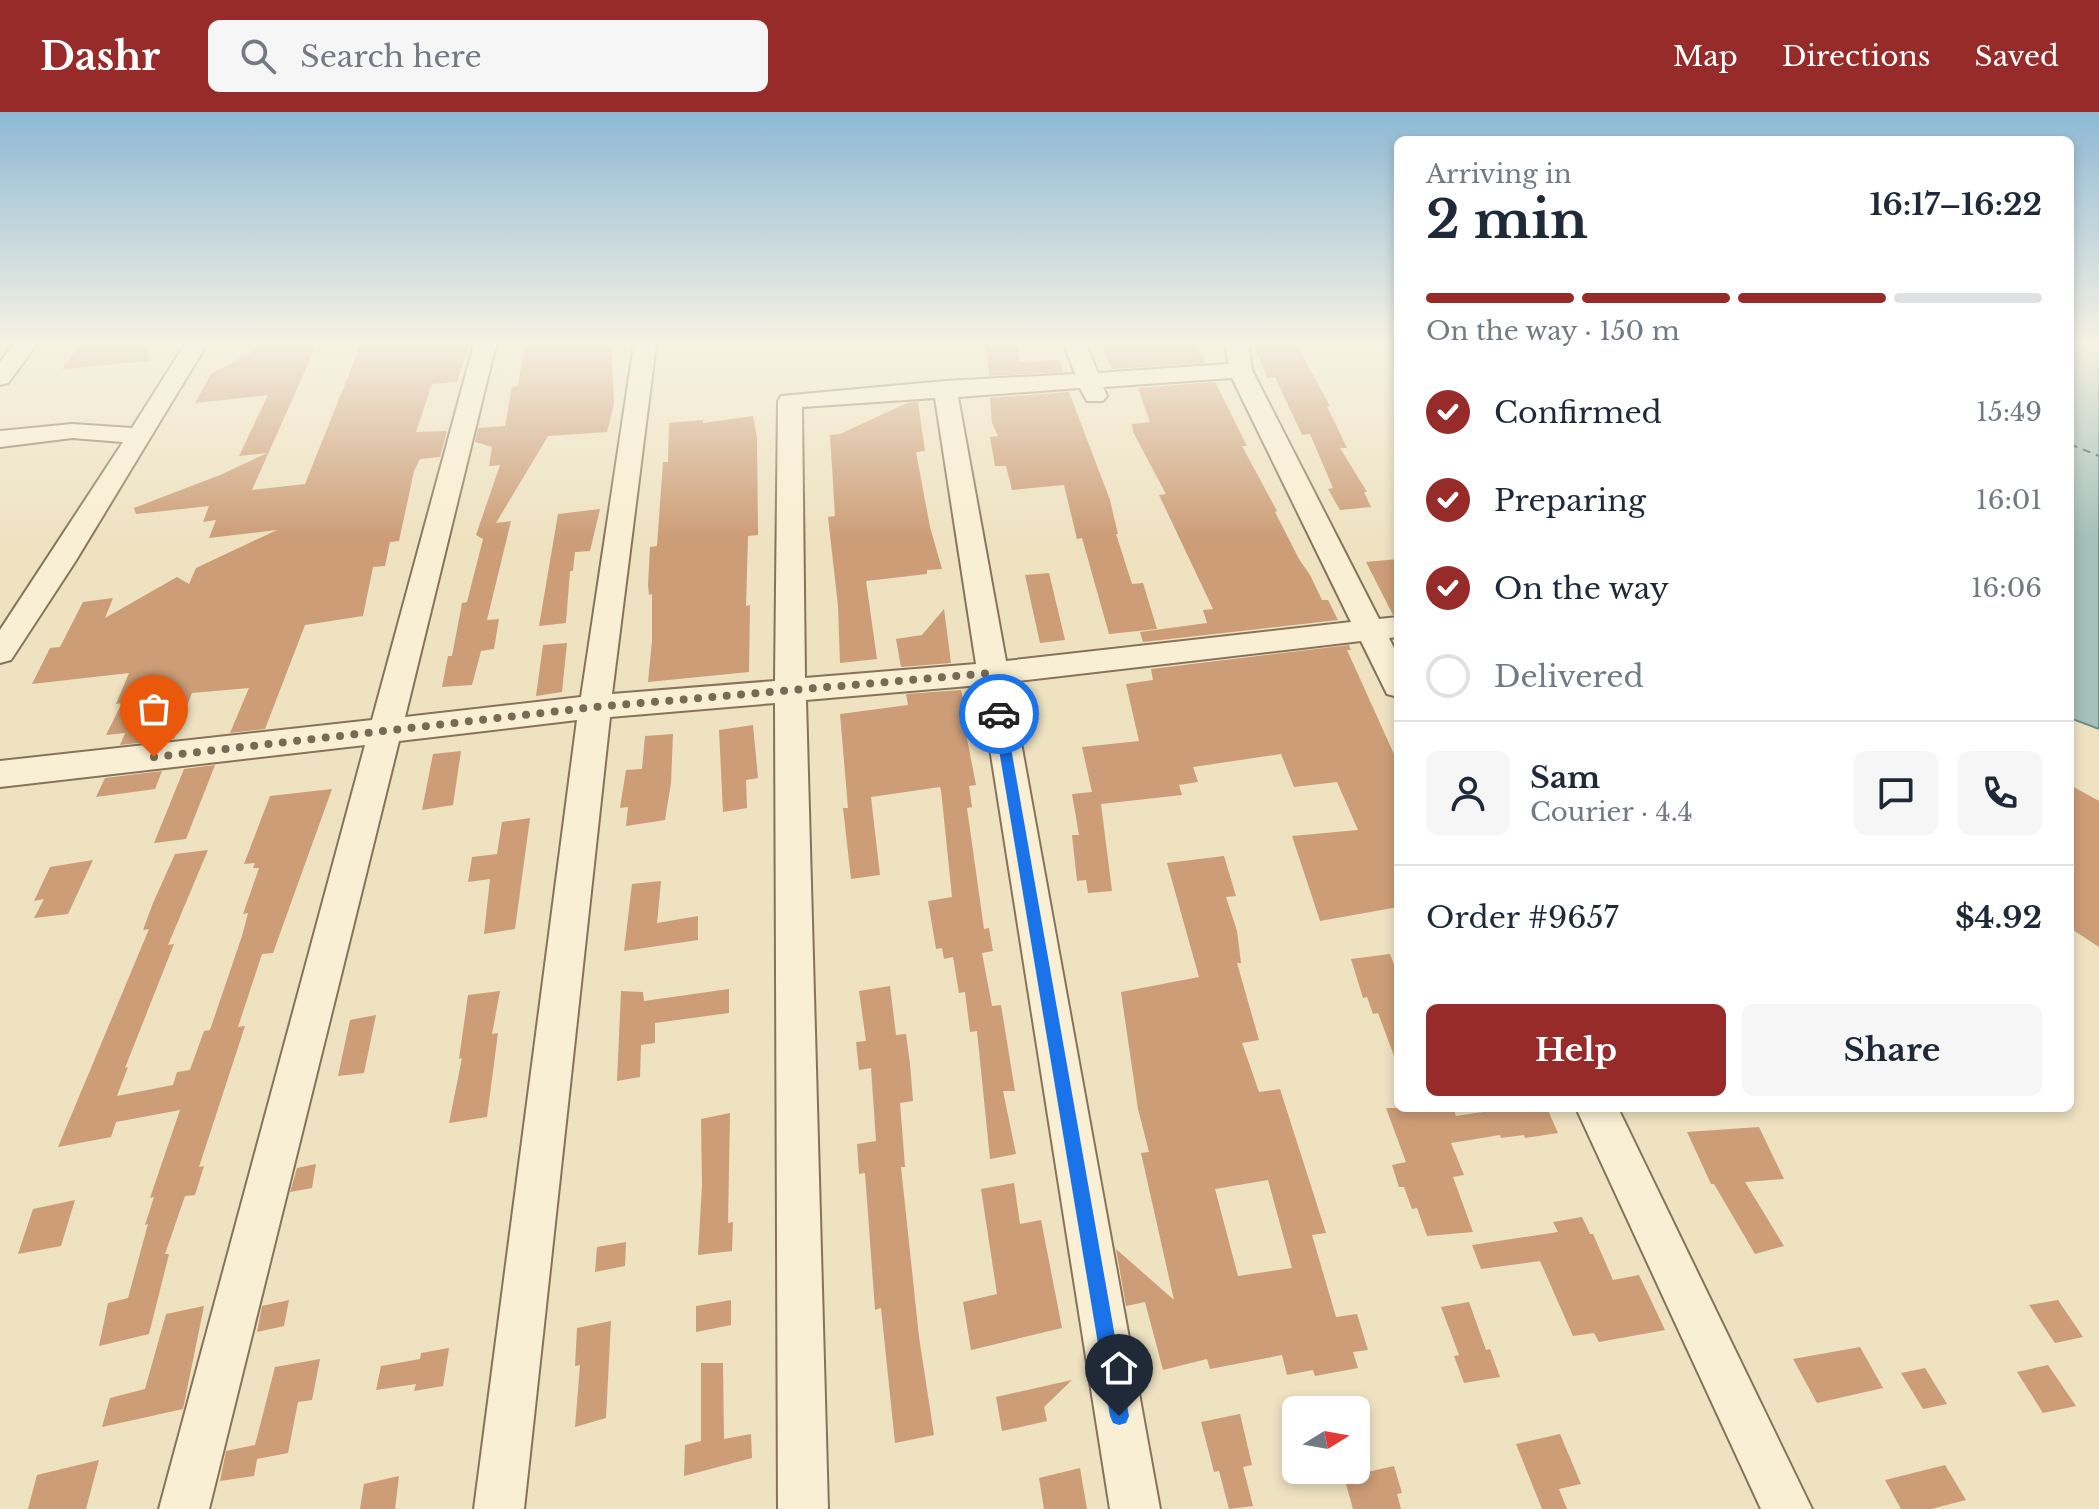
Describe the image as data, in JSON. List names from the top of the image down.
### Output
{
  "north": "right",
  "page": {
    "header": "Dashr",
    "search": "Search here",
    "nav": ["Map", "Directions", "Saved"],
    "heading": ["2 min", "Arriving in", "16:17–16:22"],
    "panel": [
      "Sam",
      "Courier · 4.4",
      "Order #9657",
      "$4.92"
    ],
    "bar": "On the way · 150 m",
    "list": [
      ["Confirmed", "15:49"],
      ["Preparing", "16:01"],
      ["On the way", "16:06"],
      "Delivered"
    ],
    "buttons": ["Help", "Share"]
  }
}
